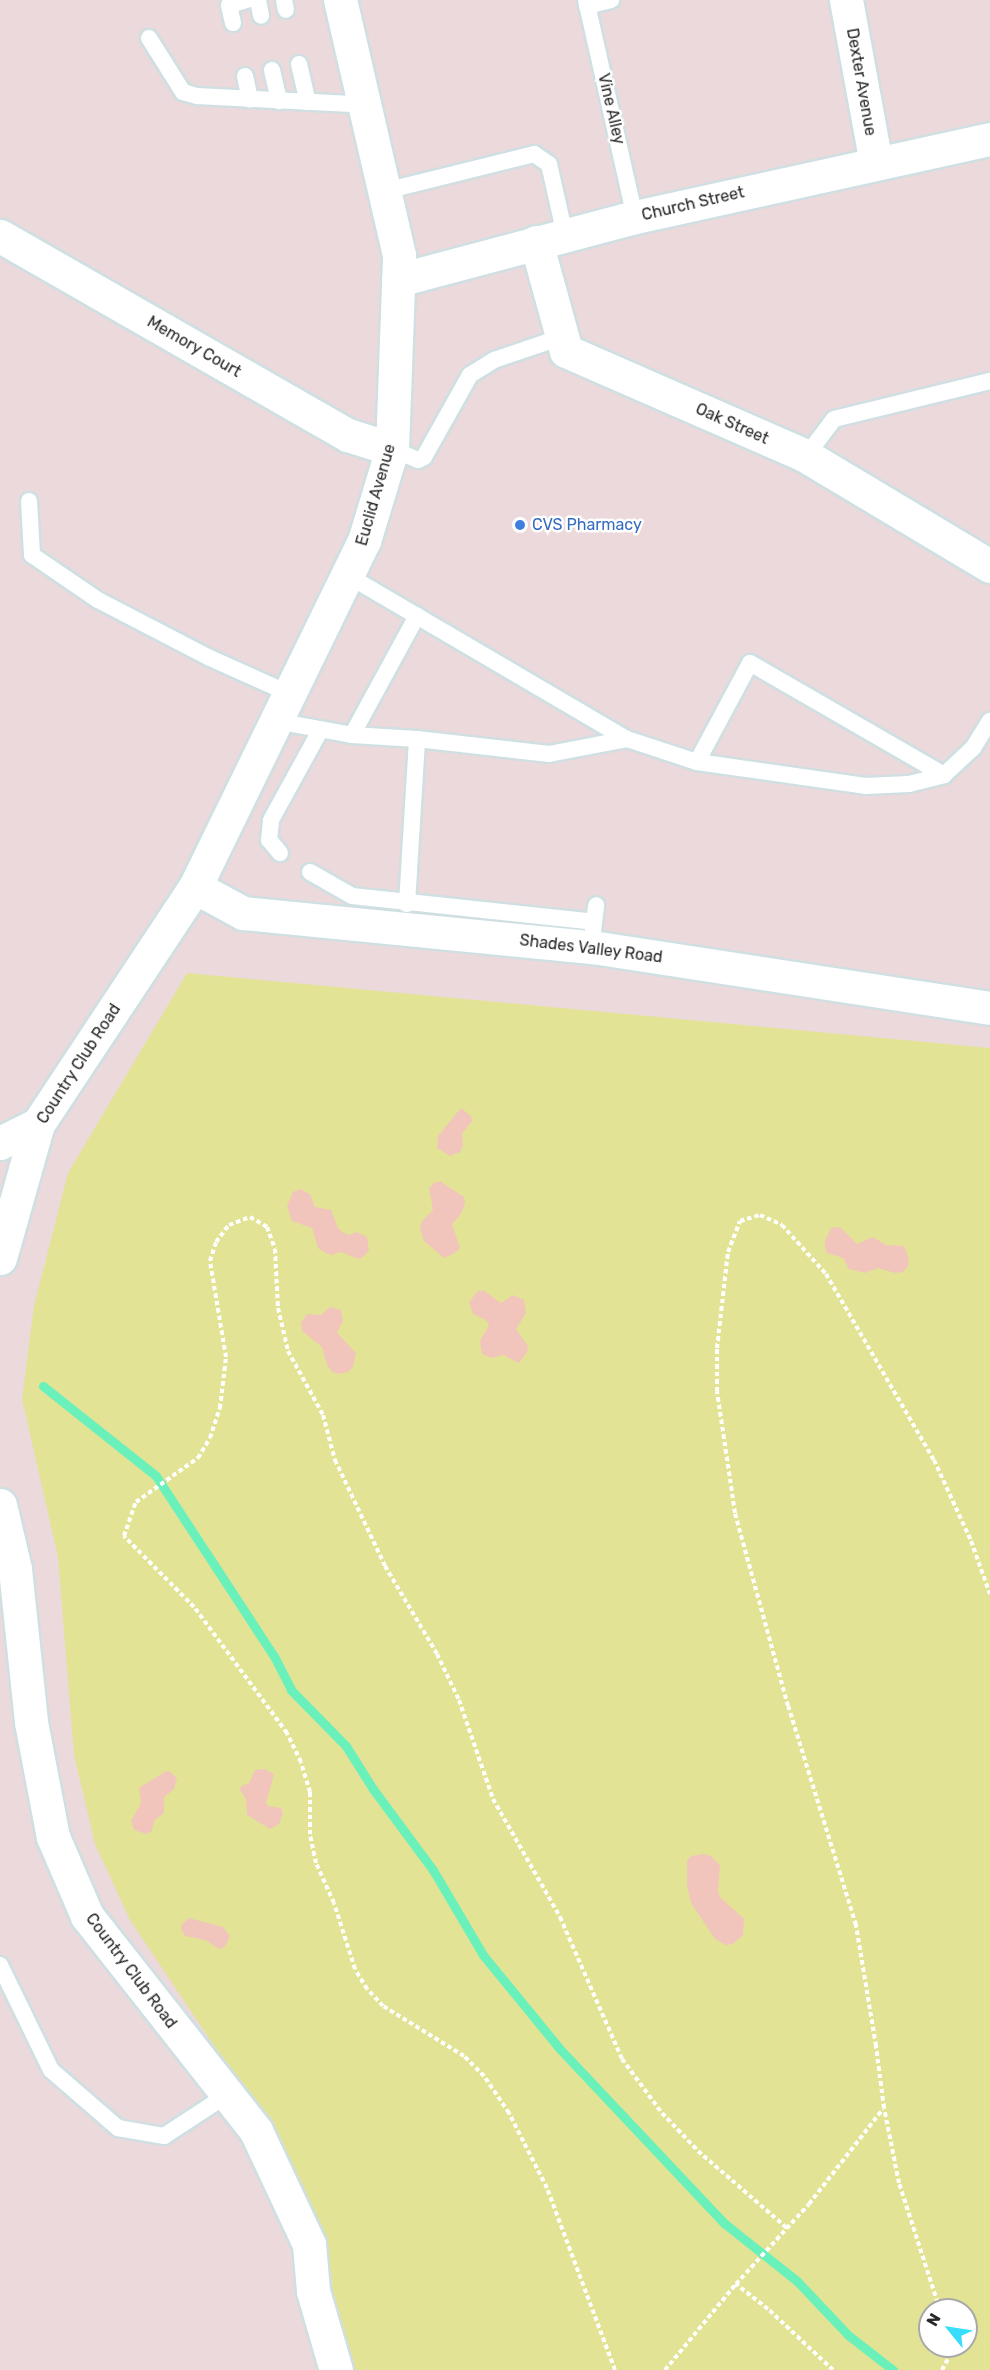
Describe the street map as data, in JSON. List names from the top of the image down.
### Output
{
  "streets": {
    "street": [
      "Dexter Avenue",
      "Church Street",
      "Memory Court",
      "Oak Street",
      "Euclid Avenue",
      "Shades Valley Road",
      "Country Club Road"
    ],
    "lane": ["Vine Alley"]
  },
  "crossings": [
    ["Dexter Avenue", "Church Street"],
    ["Vine Alley", "Church Street"],
    ["Church Street", "Oak Street"],
    ["Church Street", "Euclid Avenue"],
    ["Memory Court", "Euclid Avenue"],
    ["Euclid Avenue", "Shades Valley Road"],
    ["Euclid Avenue", "Country Club Road"],
    ["Shades Valley Road", "Country Club Road"]
  ],
  "places": ["CVS Pharmacy"],
  "north": "top left"
}
